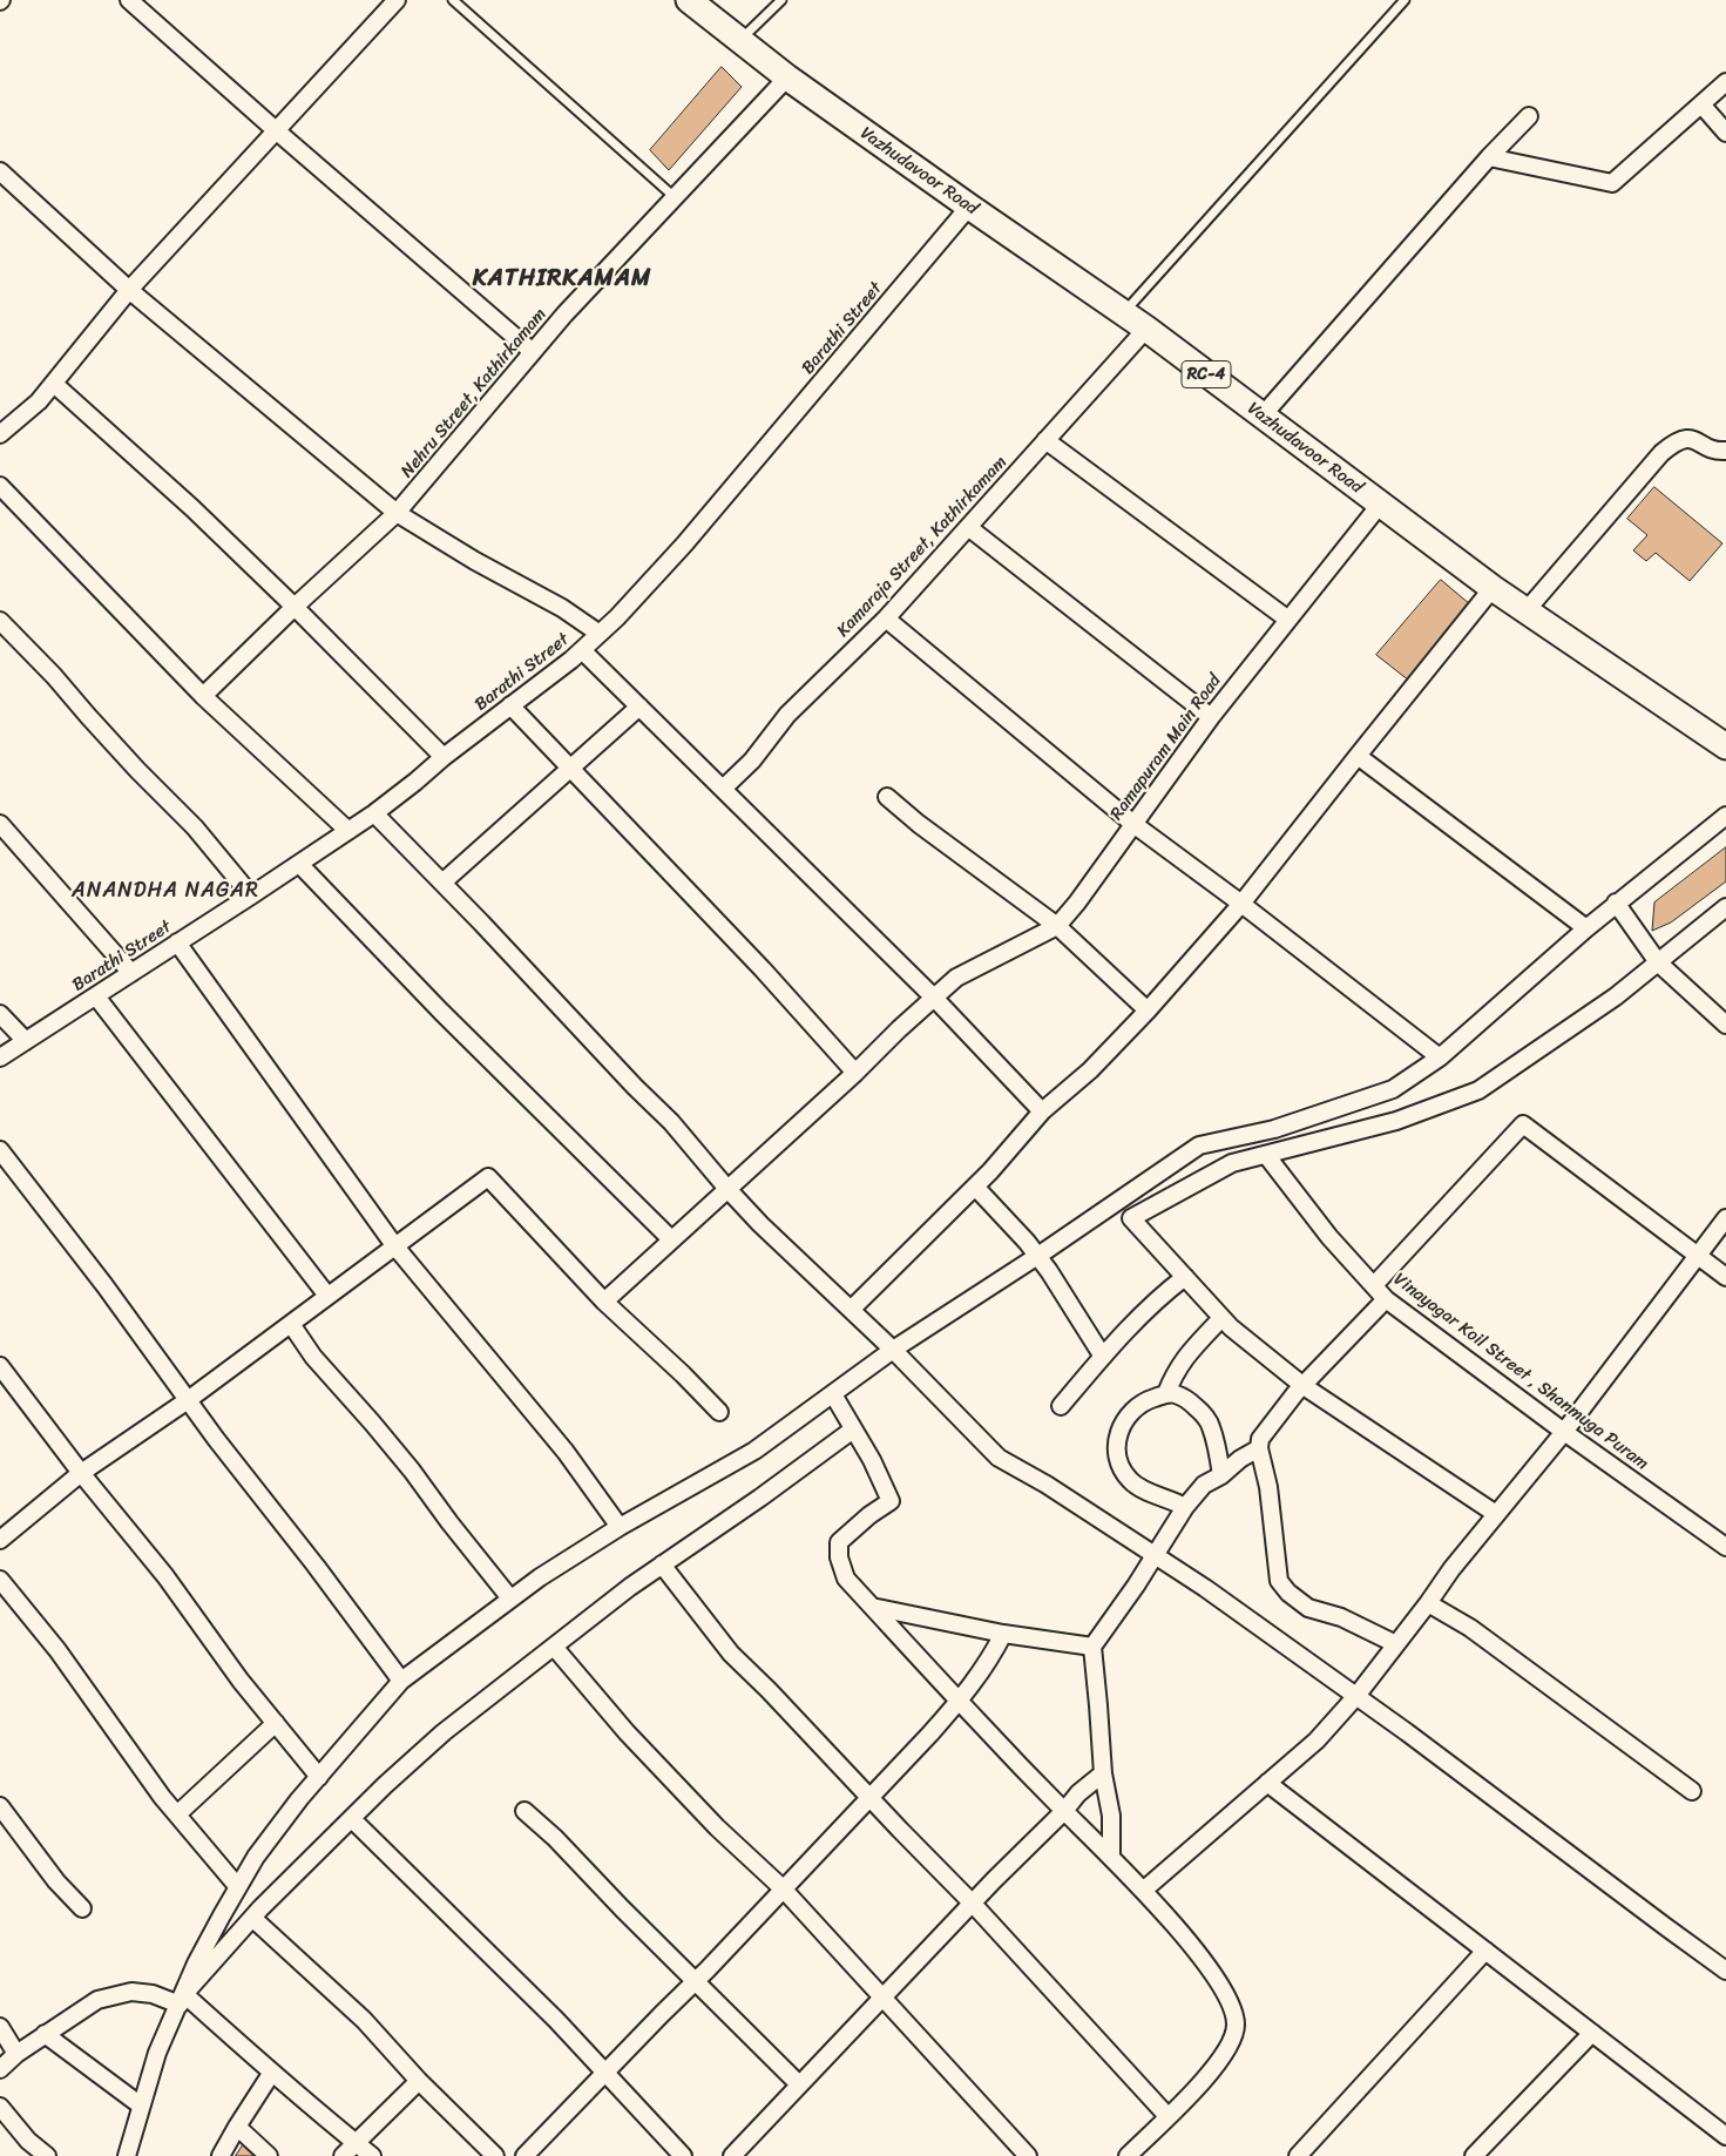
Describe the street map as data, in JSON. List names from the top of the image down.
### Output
{
  "streets": {
    "main road": ["Vazhudavoor Road", "RC-4"],
    "street": [
      "Barathi Street",
      "Nehru Street, Kathirkamam",
      "Kamaraja Street, Kathirkamam",
      "Ramapuram Main Road",
      "Vinayagar Koil Street , Shanmuga Puram"
    ]
  },
  "crossings": [
    ["Vazhudavoor Road", "Barathi Street"],
    ["Vazhudavoor Road", "Nehru Street, Kathirkamam"],
    ["Vazhudavoor Road", "Kamaraja Street, Kathirkamam"],
    ["Vazhudavoor Road", "Ramapuram Main Road"]
  ],
  "districts": ["KATHIRKAMAM", "ANANDHA NAGAR"]
}
